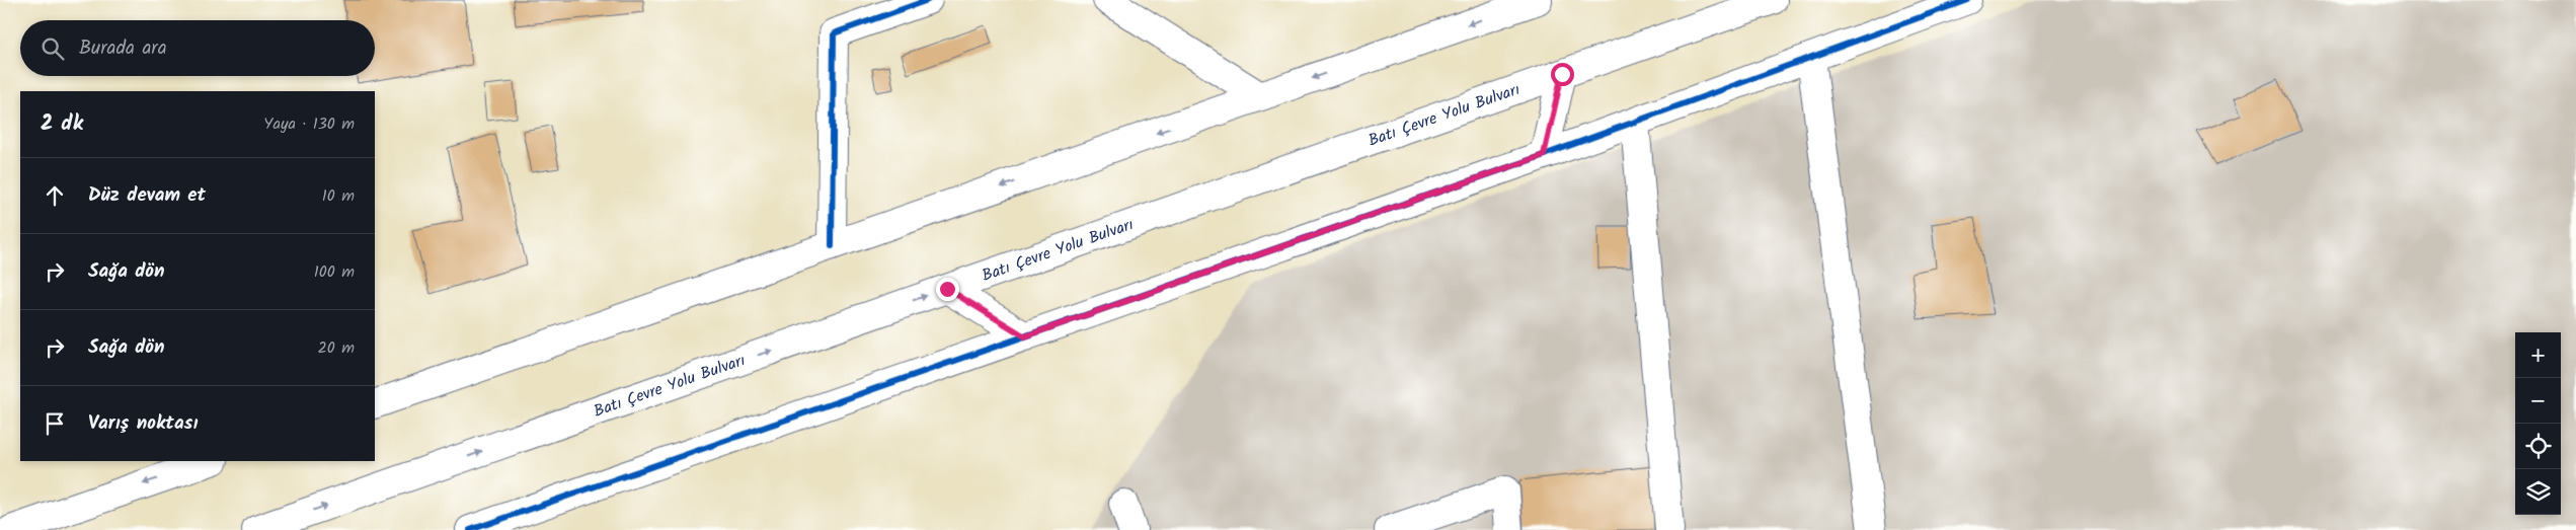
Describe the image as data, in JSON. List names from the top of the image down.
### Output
{
  "streets": {
    "main road": ["Batı Çevre Yolu Bulvarı"]
  },
  "page": {
    "search": "Burada ara",
    "heading": ["2 dk", "Yaya · 130 m"],
    "list": [
      ["Düz devam et", "10 m"],
      ["Sağa dön", "100 m"],
      ["Sağa dön", "20 m"],
      "Varış noktası"
    ],
    "map_buttons": ["+", "−"]
  }
}
